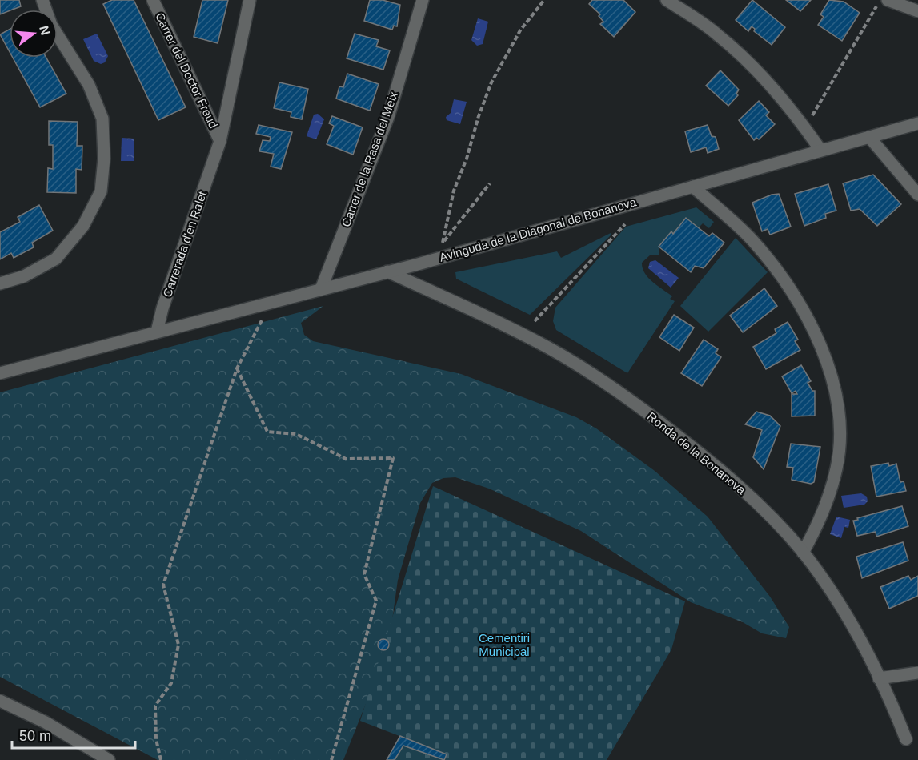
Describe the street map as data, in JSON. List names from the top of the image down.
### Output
{
  "streets": {
    "street": [
      "Carrer del Doctor Freud",
      "Carrer de la Rasa del Meix",
      "Avinguda de la Diagonal de Bonanova",
      "Carrerada d'en Ralet",
      "Ronda de la Bonanova"
    ]
  },
  "crossings": [
    ["Carrer del Doctor Freud", "Carrerada d'en Ralet"],
    ["Carrer de la Rasa del Meix", "Avinguda de la Diagonal de Bonanova"],
    ["Avinguda de la Diagonal de Bonanova", "Carrerada d'en Ralet"],
    ["Avinguda de la Diagonal de Bonanova", "Ronda de la Bonanova"]
  ],
  "parks": ["Cementiri Municipal"],
  "scale_bar": "50 m",
  "north": "right"
}
